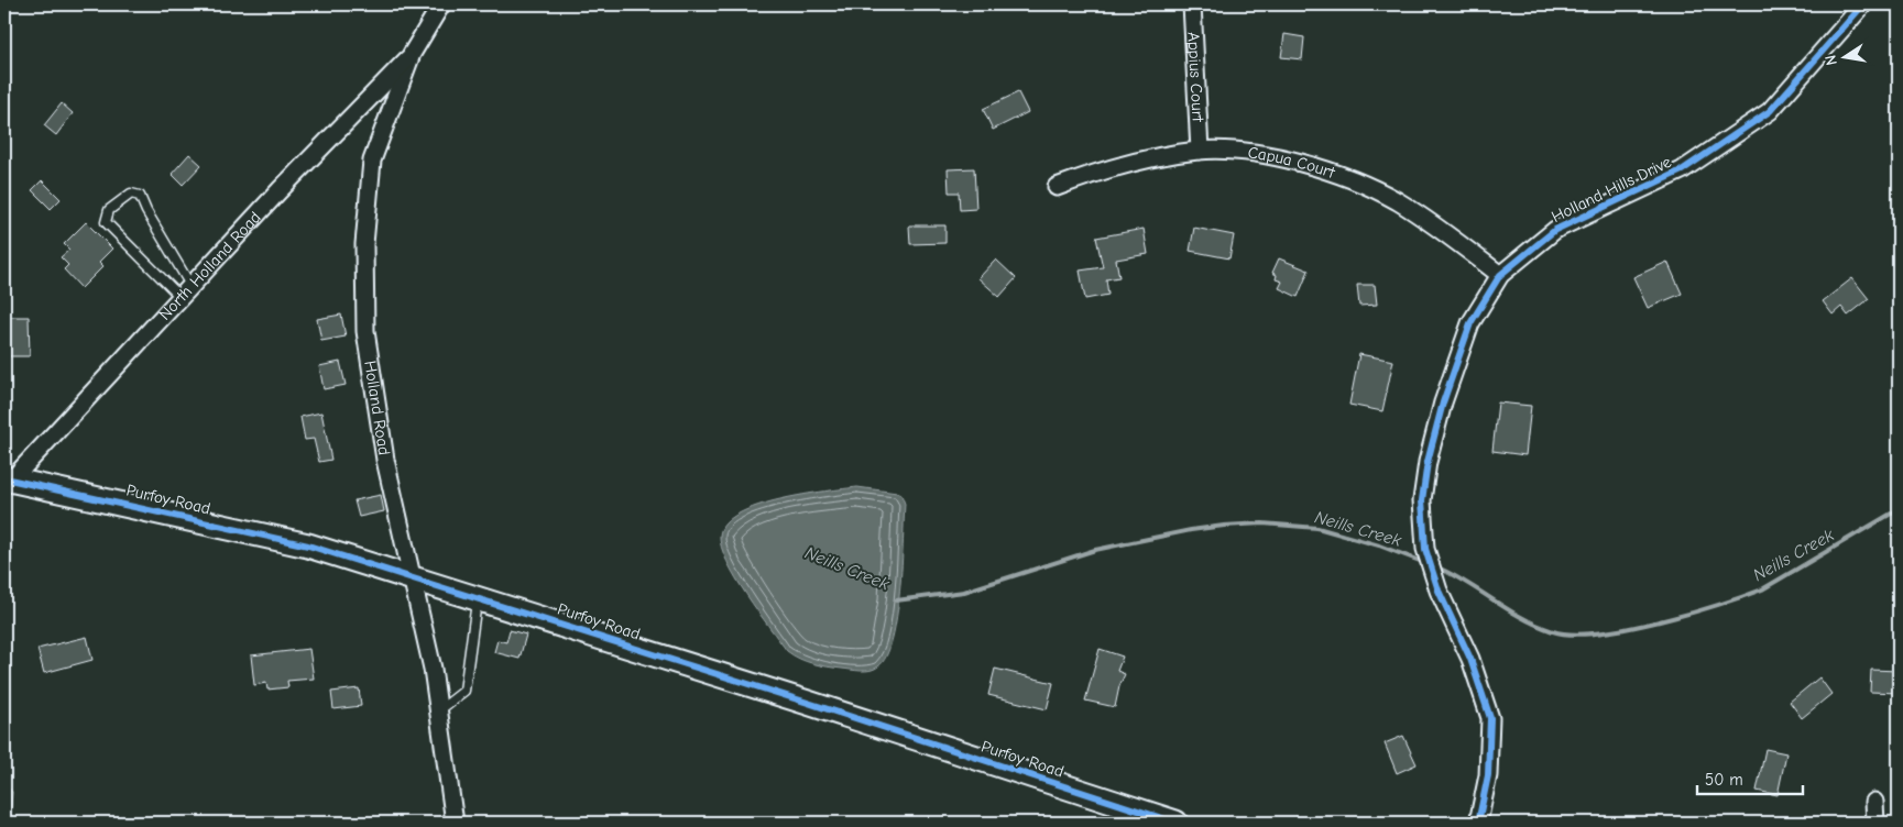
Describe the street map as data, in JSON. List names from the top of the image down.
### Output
{
  "streets": {
    "street": [
      "Appius Court",
      "Capua Court",
      "Holland Hills Drive",
      "North Holland Road",
      "Holland Road",
      "Purfoy Road"
    ]
  },
  "crossings": [
    ["Appius Court", "Capua Court"],
    ["Capua Court", "Holland Hills Drive"],
    ["North Holland Road", "Holland Road"],
    ["North Holland Road", "Purfoy Road"],
    ["Holland Road", "Purfoy Road"]
  ],
  "water": ["Neills Creek"],
  "scale_bar": "50 m",
  "north": "left"
}
